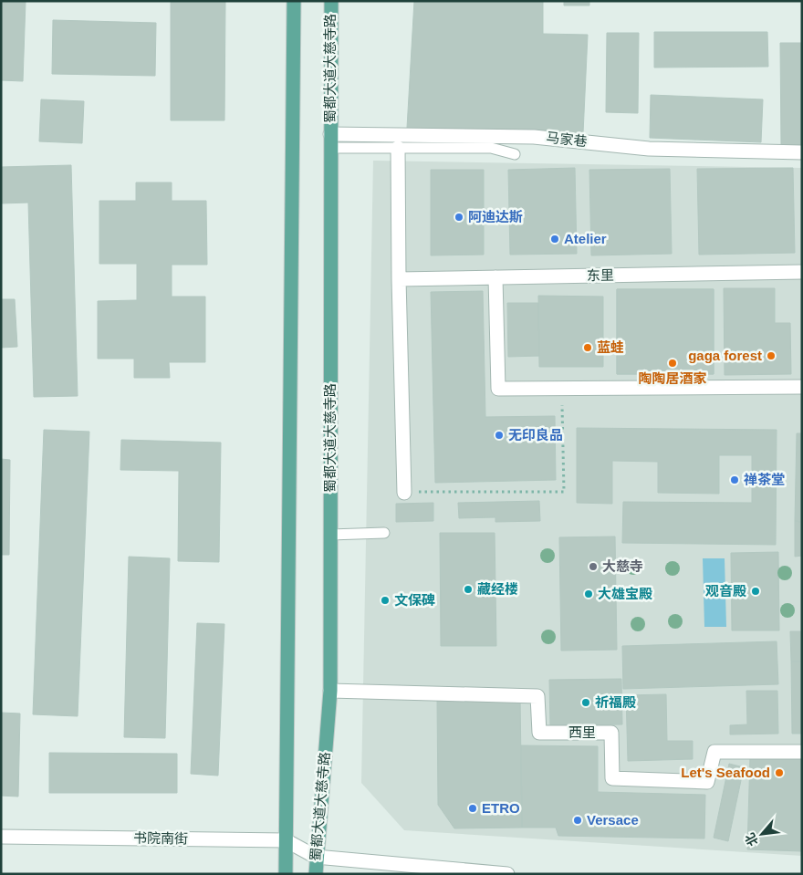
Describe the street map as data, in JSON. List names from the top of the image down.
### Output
{
  "streets": {
    "main road": ["蜀都大道大慈寺路"],
    "street": [
      "马家巷",
      "东里",
      "西里",
      "书院南街"
    ]
  },
  "crossings": [
    ["蜀都大道大慈寺路", "马家巷"],
    ["蜀都大道大慈寺路", "西里"],
    ["蜀都大道大慈寺路", "书院南街"]
  ],
  "places": [
    "阿迪达斯",
    "Atelier",
    "蓝蛙",
    "gaga forest",
    "陶陶居酒家",
    "无印良品",
    "禅茶堂",
    "大慈寺",
    "藏经楼",
    "观音殿",
    "大雄宝殿",
    "文保碑",
    "祈福殿",
    "Let's Seafood",
    "ETRO",
    "Versace"
  ],
  "north": "bottom left"
}
